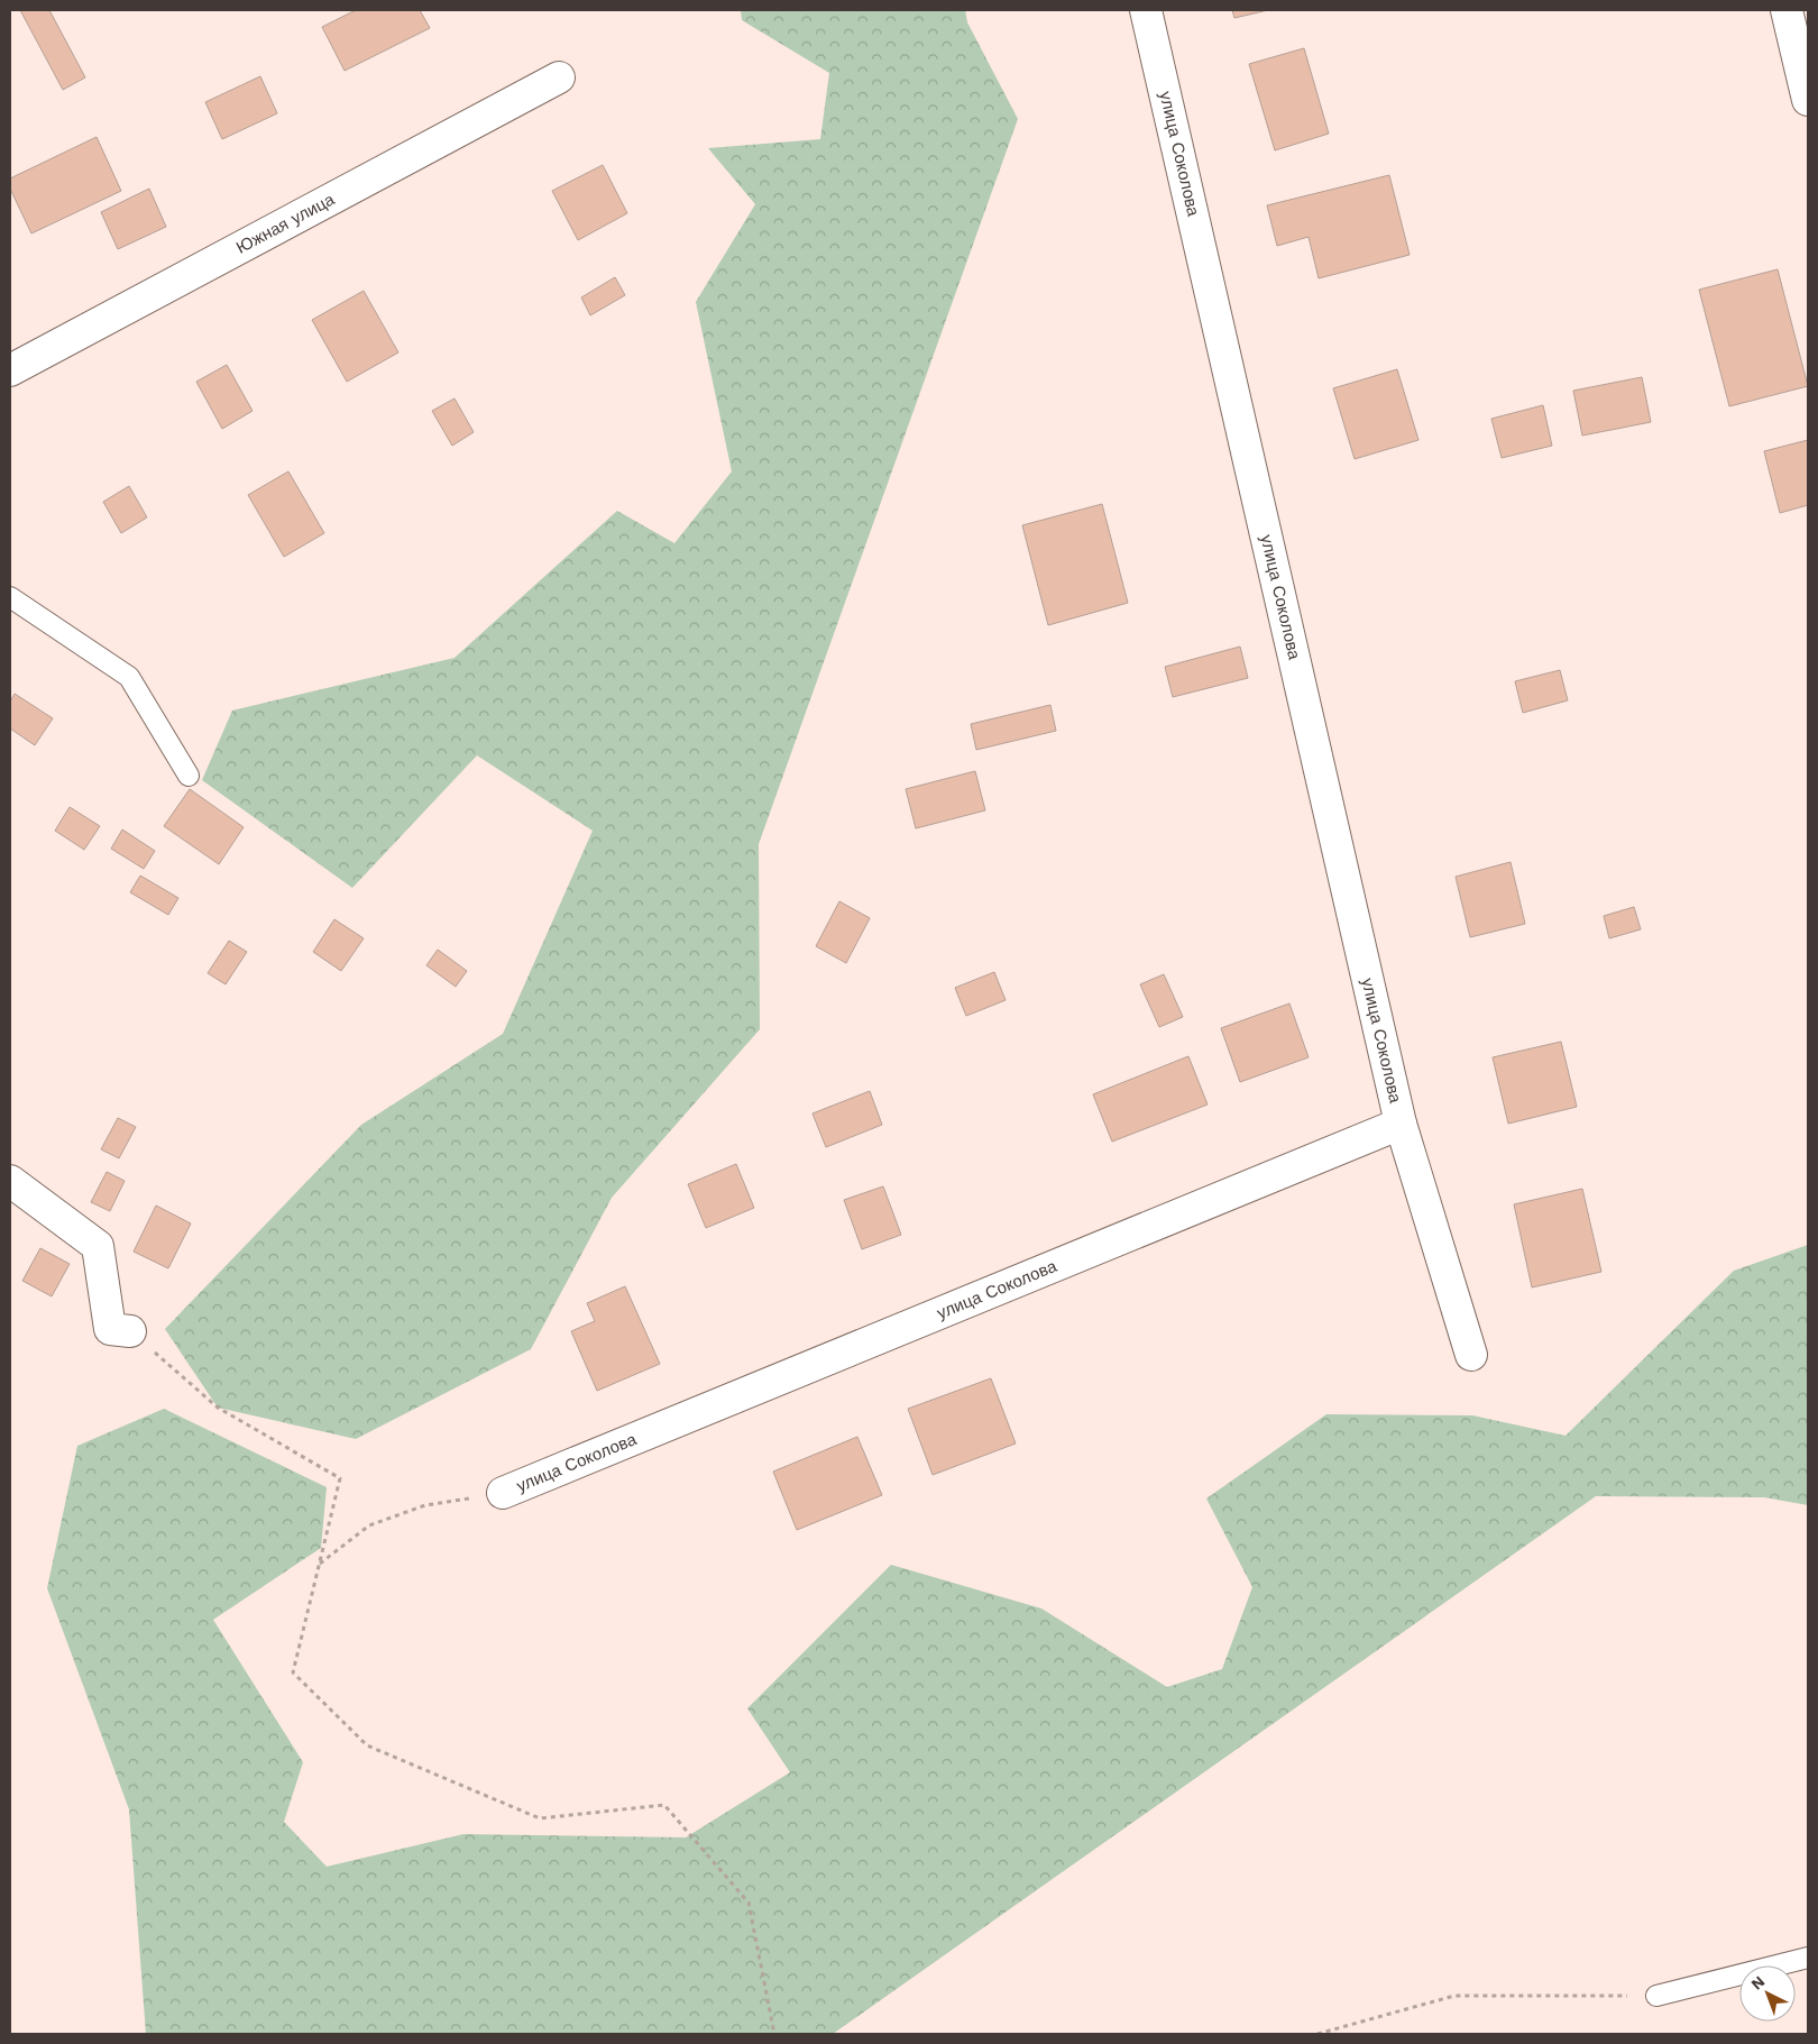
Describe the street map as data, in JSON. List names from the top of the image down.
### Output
{
  "streets": {
    "street": ["улица Соколова", "Южная улица"]
  },
  "north": "top left"
}
